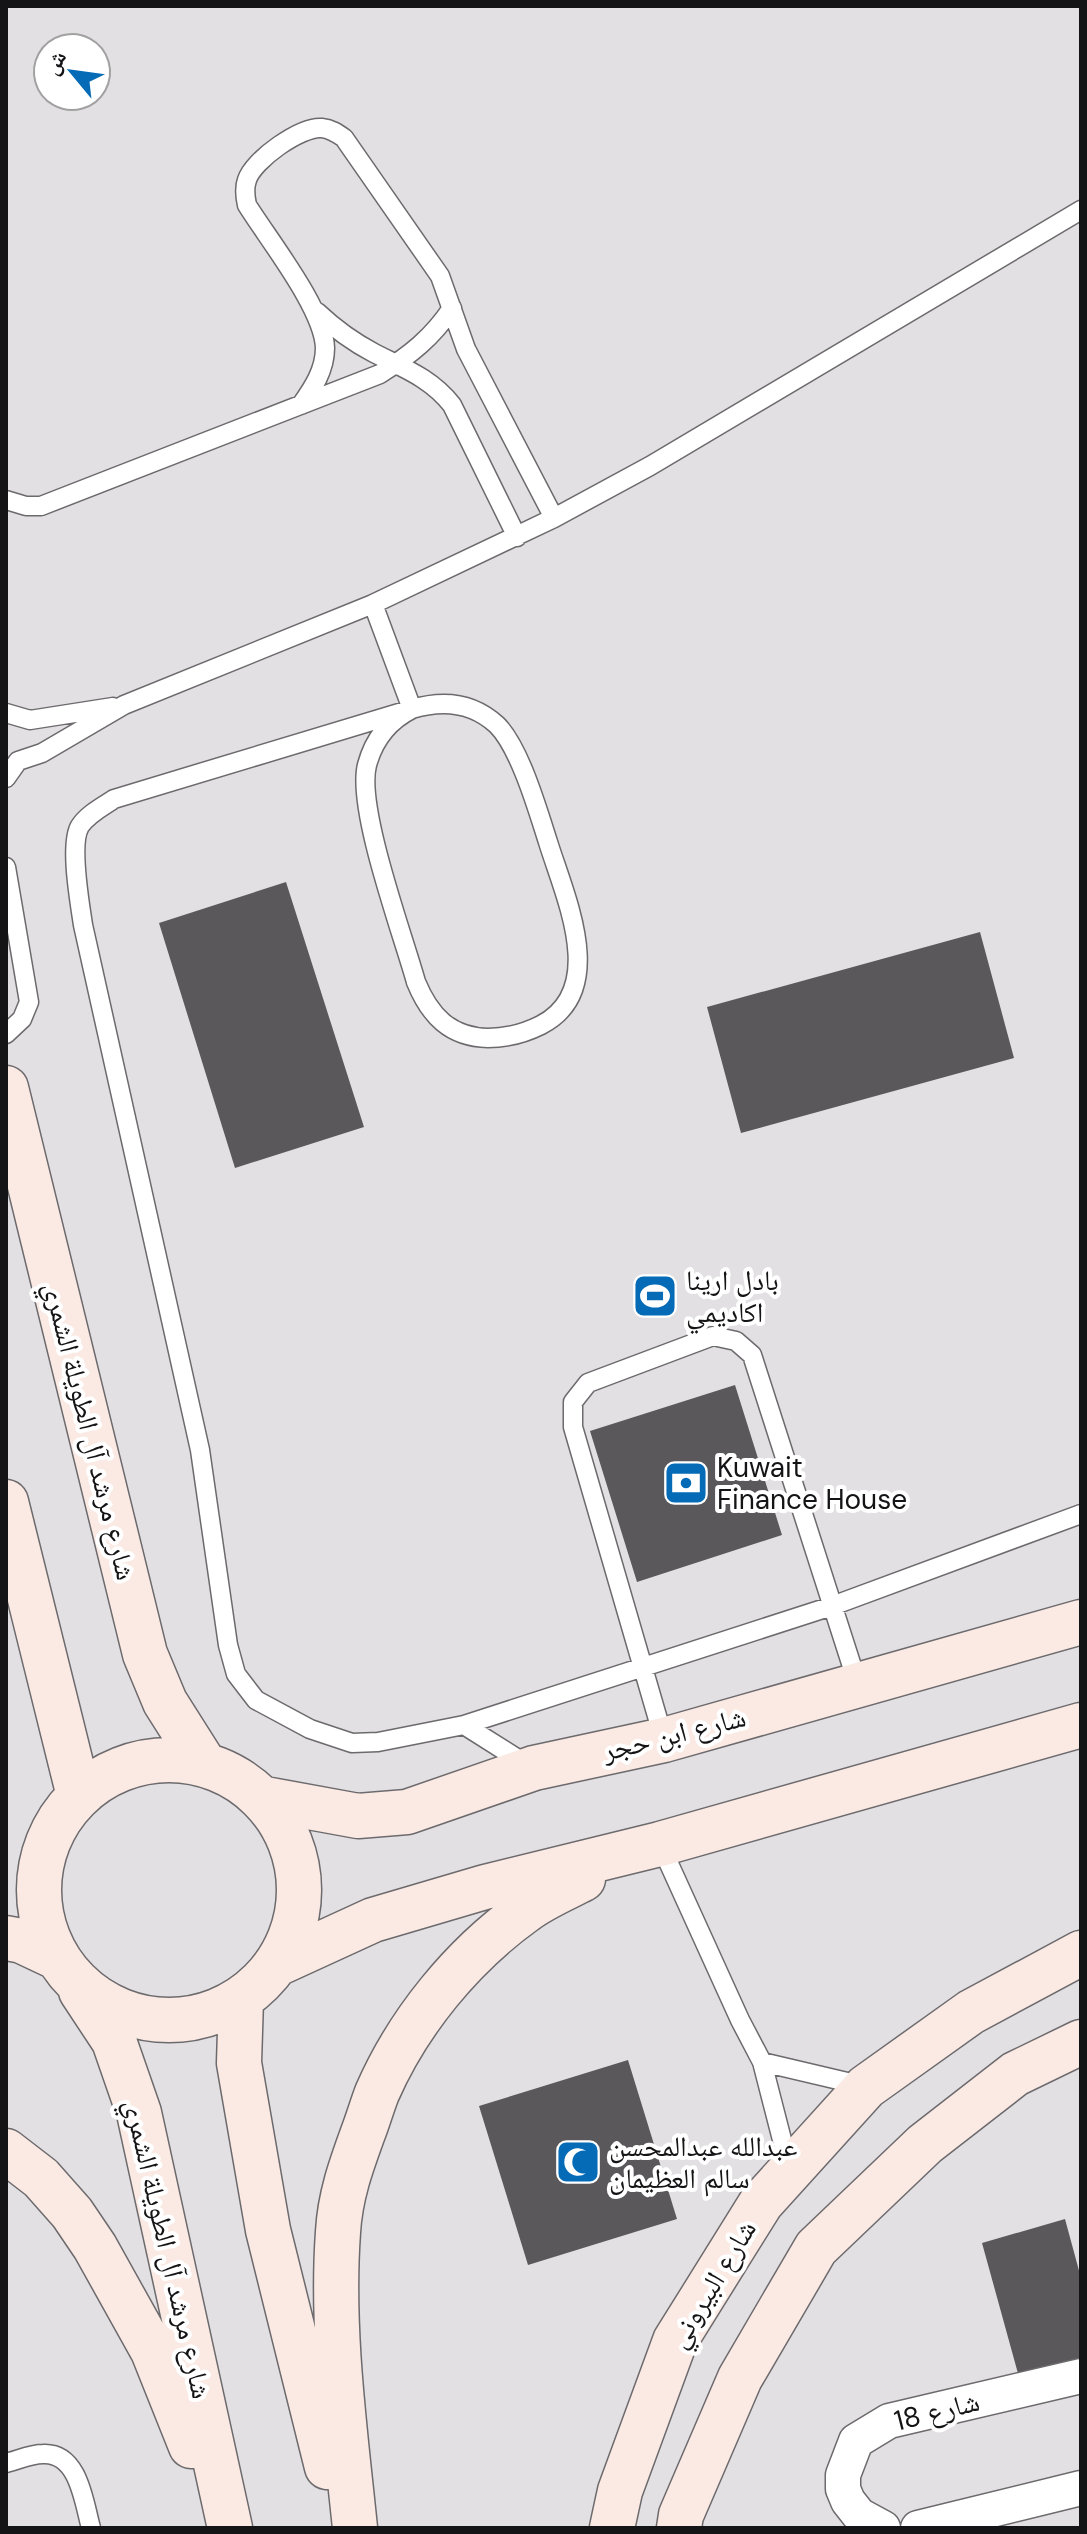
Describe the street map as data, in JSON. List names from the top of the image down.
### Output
{
  "streets": {
    "main road": ["شارع مرشد آل الطويلة الشمري", "شارع ابن حجر", "شارع البيروني"],
    "street": ["شارع 18"]
  },
  "crossings": [
    ["شارع مرشد آل الطويلة الشمري", "شارع ابن حجر"]
  ],
  "places": {
    "sports": ["بادل ارينا اكاديمي"],
    "bank": ["Kuwait Finance House"],
    "mosque": ["عبدالله عبدالمحسن سالم العظيمان"]
  },
  "north": "top left"
}
